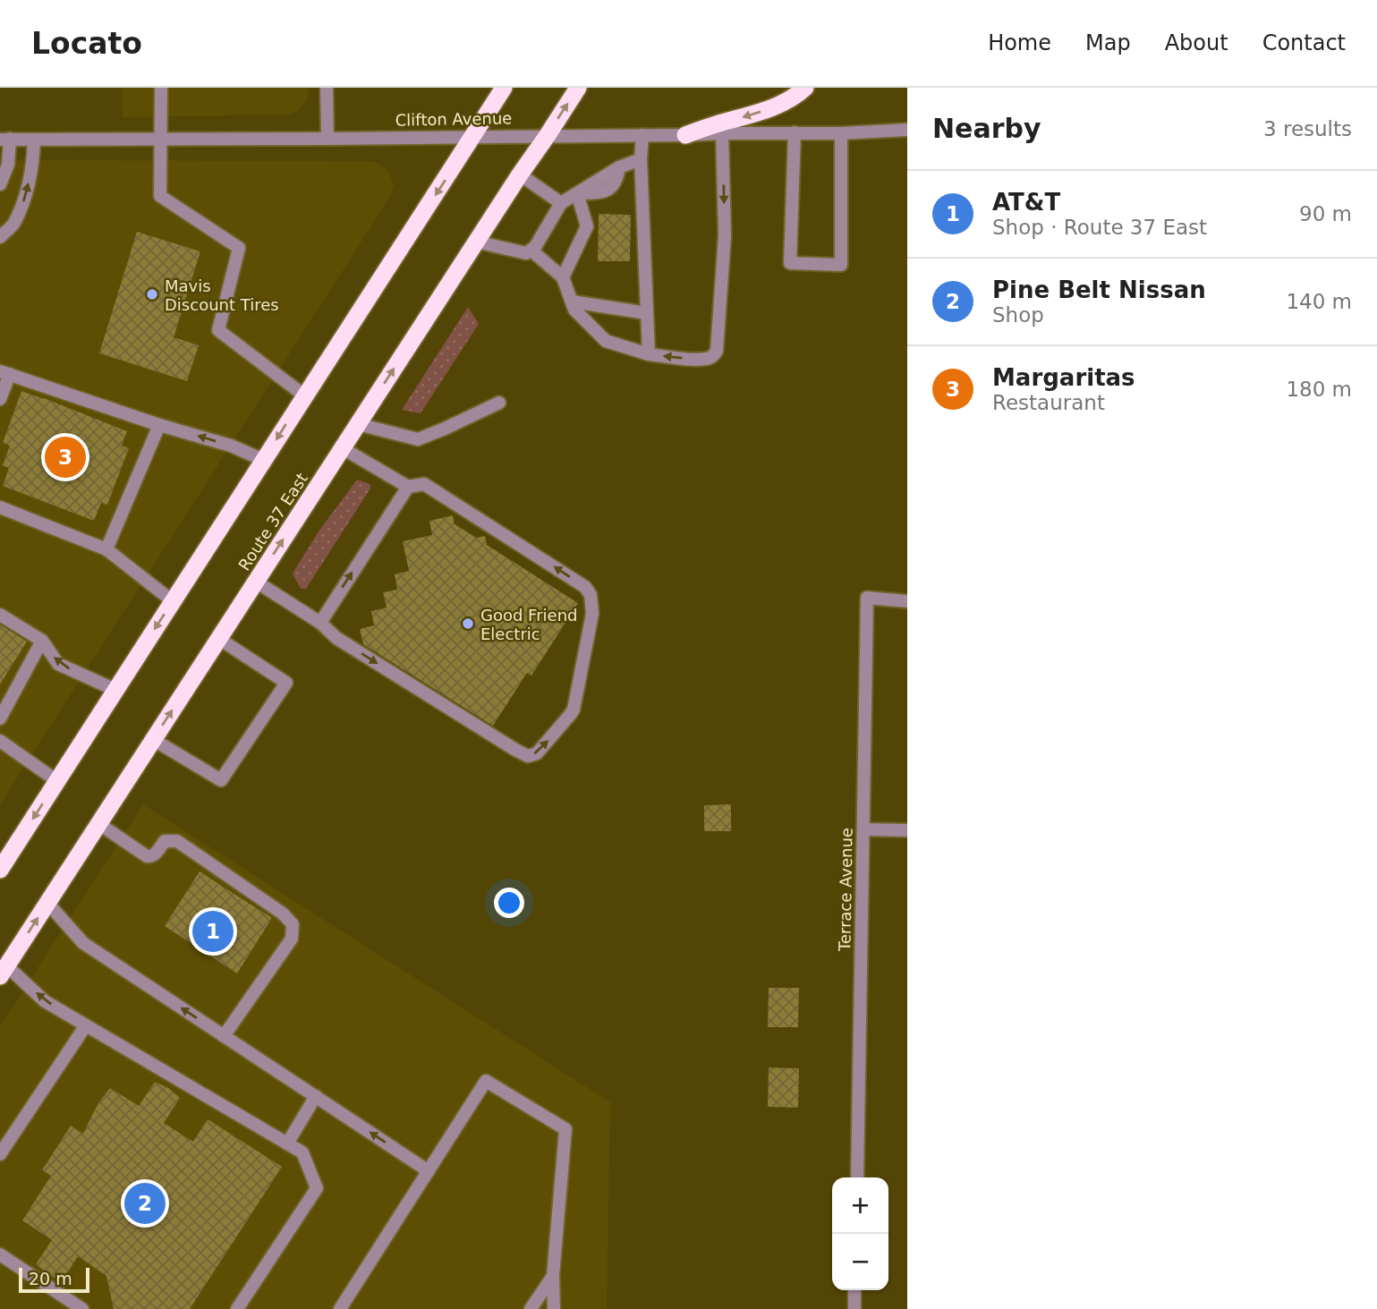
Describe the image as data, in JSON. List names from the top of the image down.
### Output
{
  "streets": {
    "highway": ["Route 37 East"],
    "street": ["Clifton Avenue", "Terrace Avenue"]
  },
  "crossings": [
    ["Clifton Avenue", "Route 37 East"]
  ],
  "places": ["Mavis Discount Tires", "Good Friend Electric"],
  "scale_bar": "20 m",
  "page": {
    "header": "Locato",
    "nav": [
      "Home",
      "Map",
      "About",
      "Contact"
    ],
    "heading": ["Nearby", "3 results"],
    "list": [
      {
        "mark": "1",
        "name": "AT&T",
        "note": "Shop · Route 37 East",
        "value": "90 m"
      },
      {
        "mark": "2",
        "name": "Pine Belt Nissan",
        "note": "Shop",
        "value": "140 m"
      },
      {
        "mark": "3",
        "name": "Margaritas",
        "note": "Restaurant",
        "value": "180 m"
      }
    ],
    "pins": ["3", "1", "2"],
    "map_buttons": ["+", "−"],
    "scale": "20 m"
  }
}
